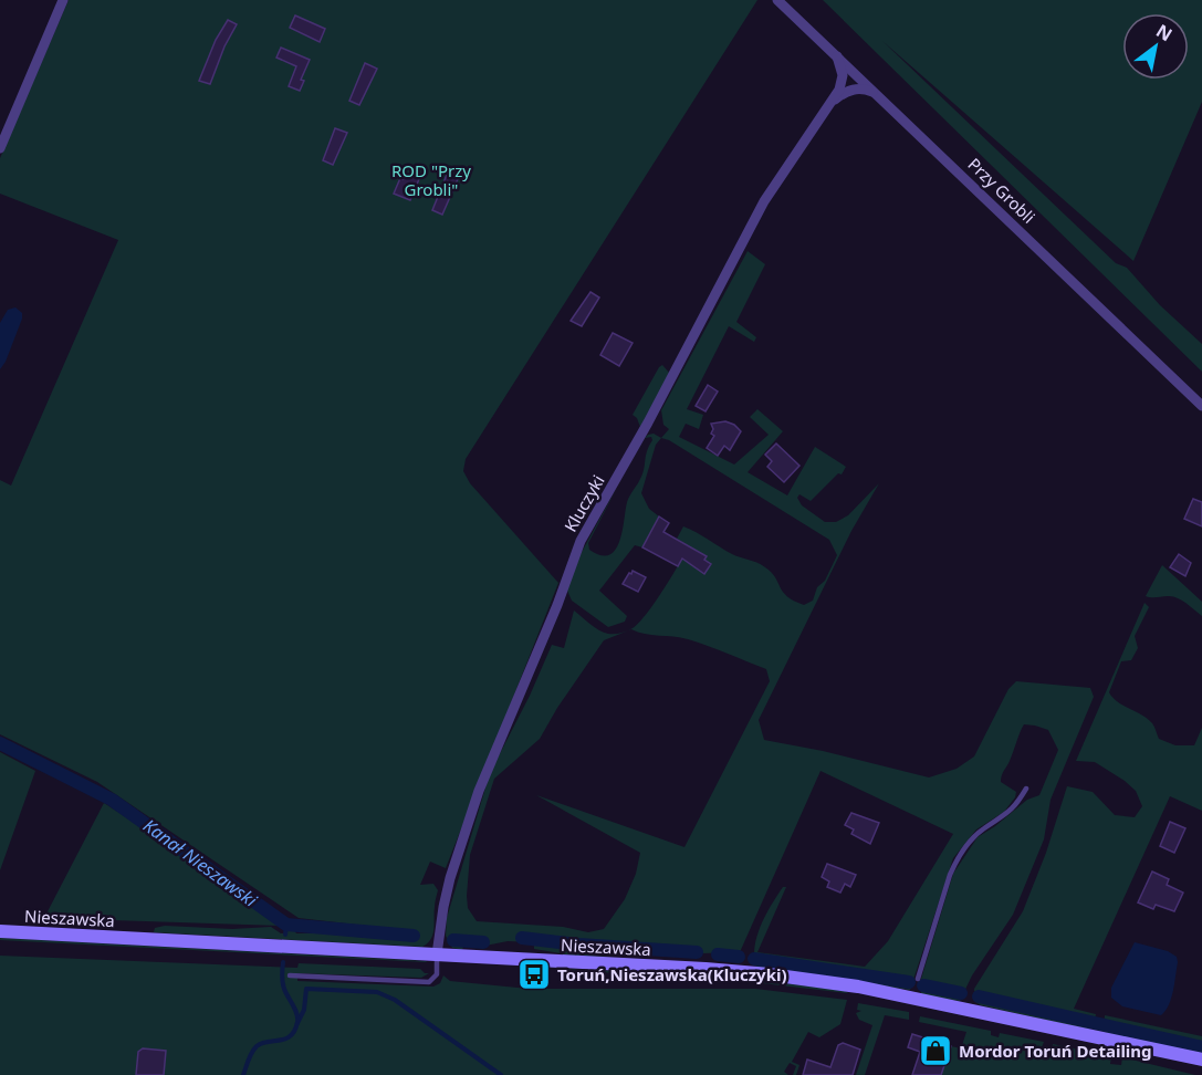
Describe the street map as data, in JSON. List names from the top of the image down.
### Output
{
  "streets": {
    "main road": ["Nieszawska"],
    "street": ["Przy Grobli", "Kluczyki"]
  },
  "crossings": [
    ["Przy Grobli", "Kluczyki"],
    ["Kluczyki", "Nieszawska"]
  ],
  "water": ["Kanał Nieszawski"],
  "parks": ["ROD \"Przy Grobli\""],
  "places": {
    "bus stop": ["Toruń,Nieszawska(Kluczyki)"],
    "shop": ["Mordor Toruń Detailing"]
  },
  "north": "top right"
}
